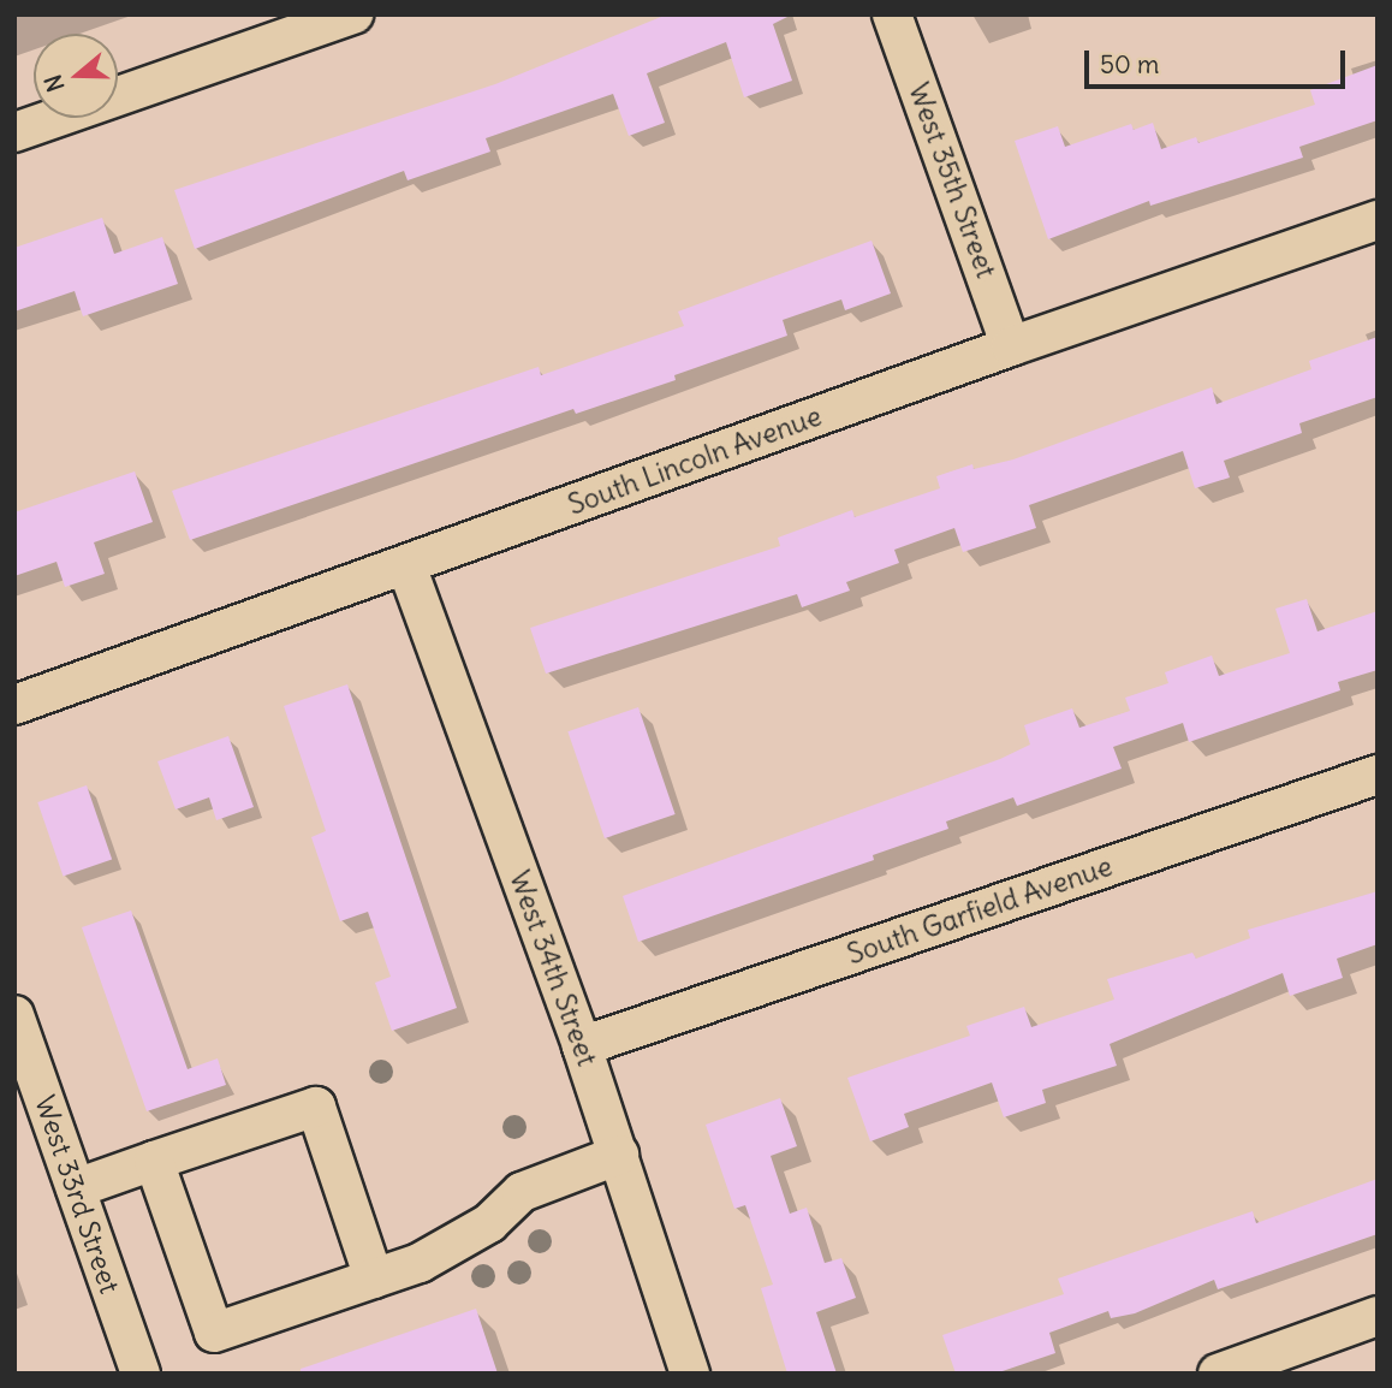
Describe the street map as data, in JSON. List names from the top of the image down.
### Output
{
  "streets": {
    "street": [
      "West 35th Street",
      "South Lincoln Avenue",
      "South Garfield Avenue",
      "West 34th Street",
      "West 33rd Street"
    ]
  },
  "crossings": [
    ["West 35th Street", "South Lincoln Avenue"],
    ["South Lincoln Avenue", "West 34th Street"],
    ["South Garfield Avenue", "West 34th Street"]
  ],
  "scale_bar": "50 m",
  "north": "left"
}
